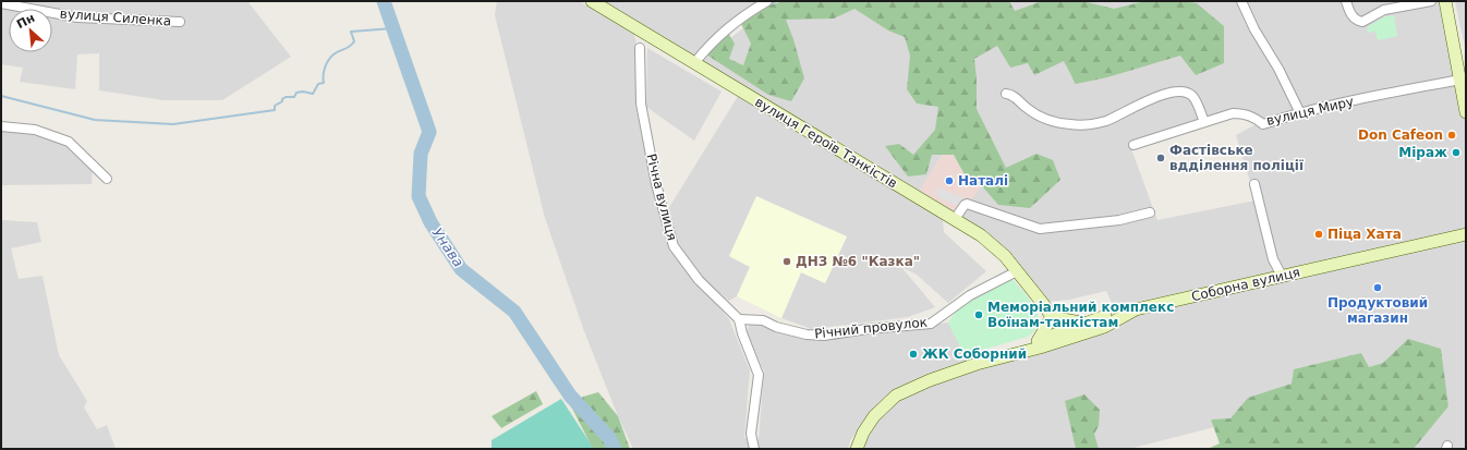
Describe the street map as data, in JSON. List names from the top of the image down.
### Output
{
  "streets": {
    "main road": ["вулиця Героїв Танкістів", "Соборна вулиця"],
    "street": [
      "вулиця Силенка",
      "вулиця Миру",
      "Річна вулиця",
      "Річний провулок"
    ]
  },
  "crossings": [
    ["вулиця Героїв Танкістів", "Соборна вулиця"],
    ["вулиця Героїв Танкістів", "Річний провулок"],
    ["Річна вулиця", "Річний провулок"]
  ],
  "water": ["Унава"],
  "places": [
    "Don Cafeon",
    "Міраж",
    "Фастівське вдділення поліції",
    "Наталі",
    "Піца Хата",
    "ДНЗ №6 \"Казка\"",
    "Продуктовий магазин",
    "Меморіальний комплекс Воїнам-танкістам",
    "ЖК Соборний"
  ],
  "north": "top left"
}
